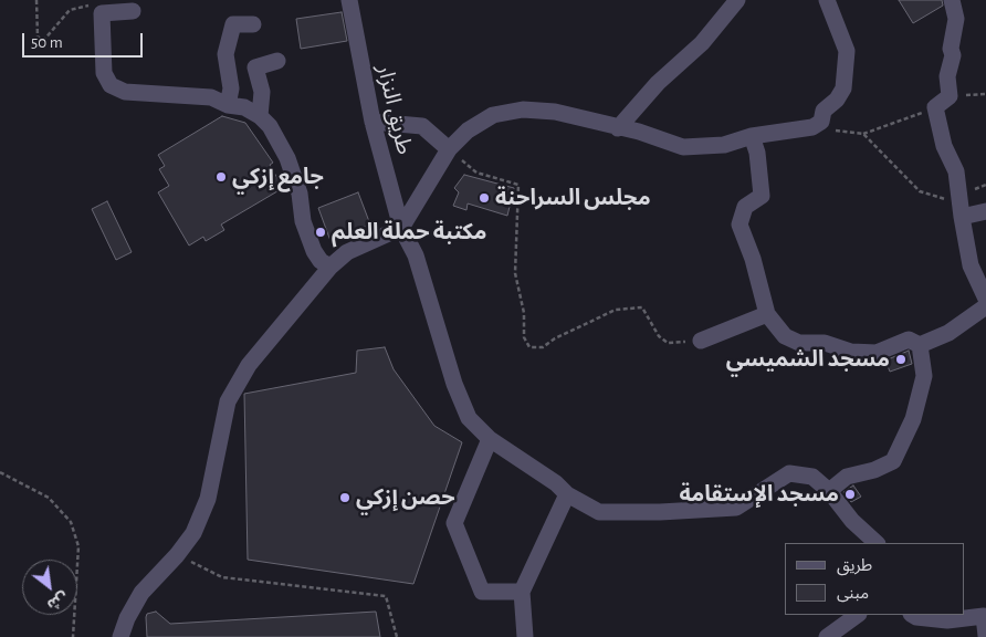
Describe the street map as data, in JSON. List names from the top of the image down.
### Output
{
  "streets": {
    "street": ["طريق النزار"]
  },
  "places": [
    "جامع إزكي",
    "مجلس السراحنة",
    "مكتبة حملة العلم",
    "مسجد الشميسي",
    "مسجد الإستقامة",
    "حصن إزكي"
  ],
  "legend": ["طريق", "مبنى"],
  "scale_bar": "50 m",
  "north": "bottom right"
}
